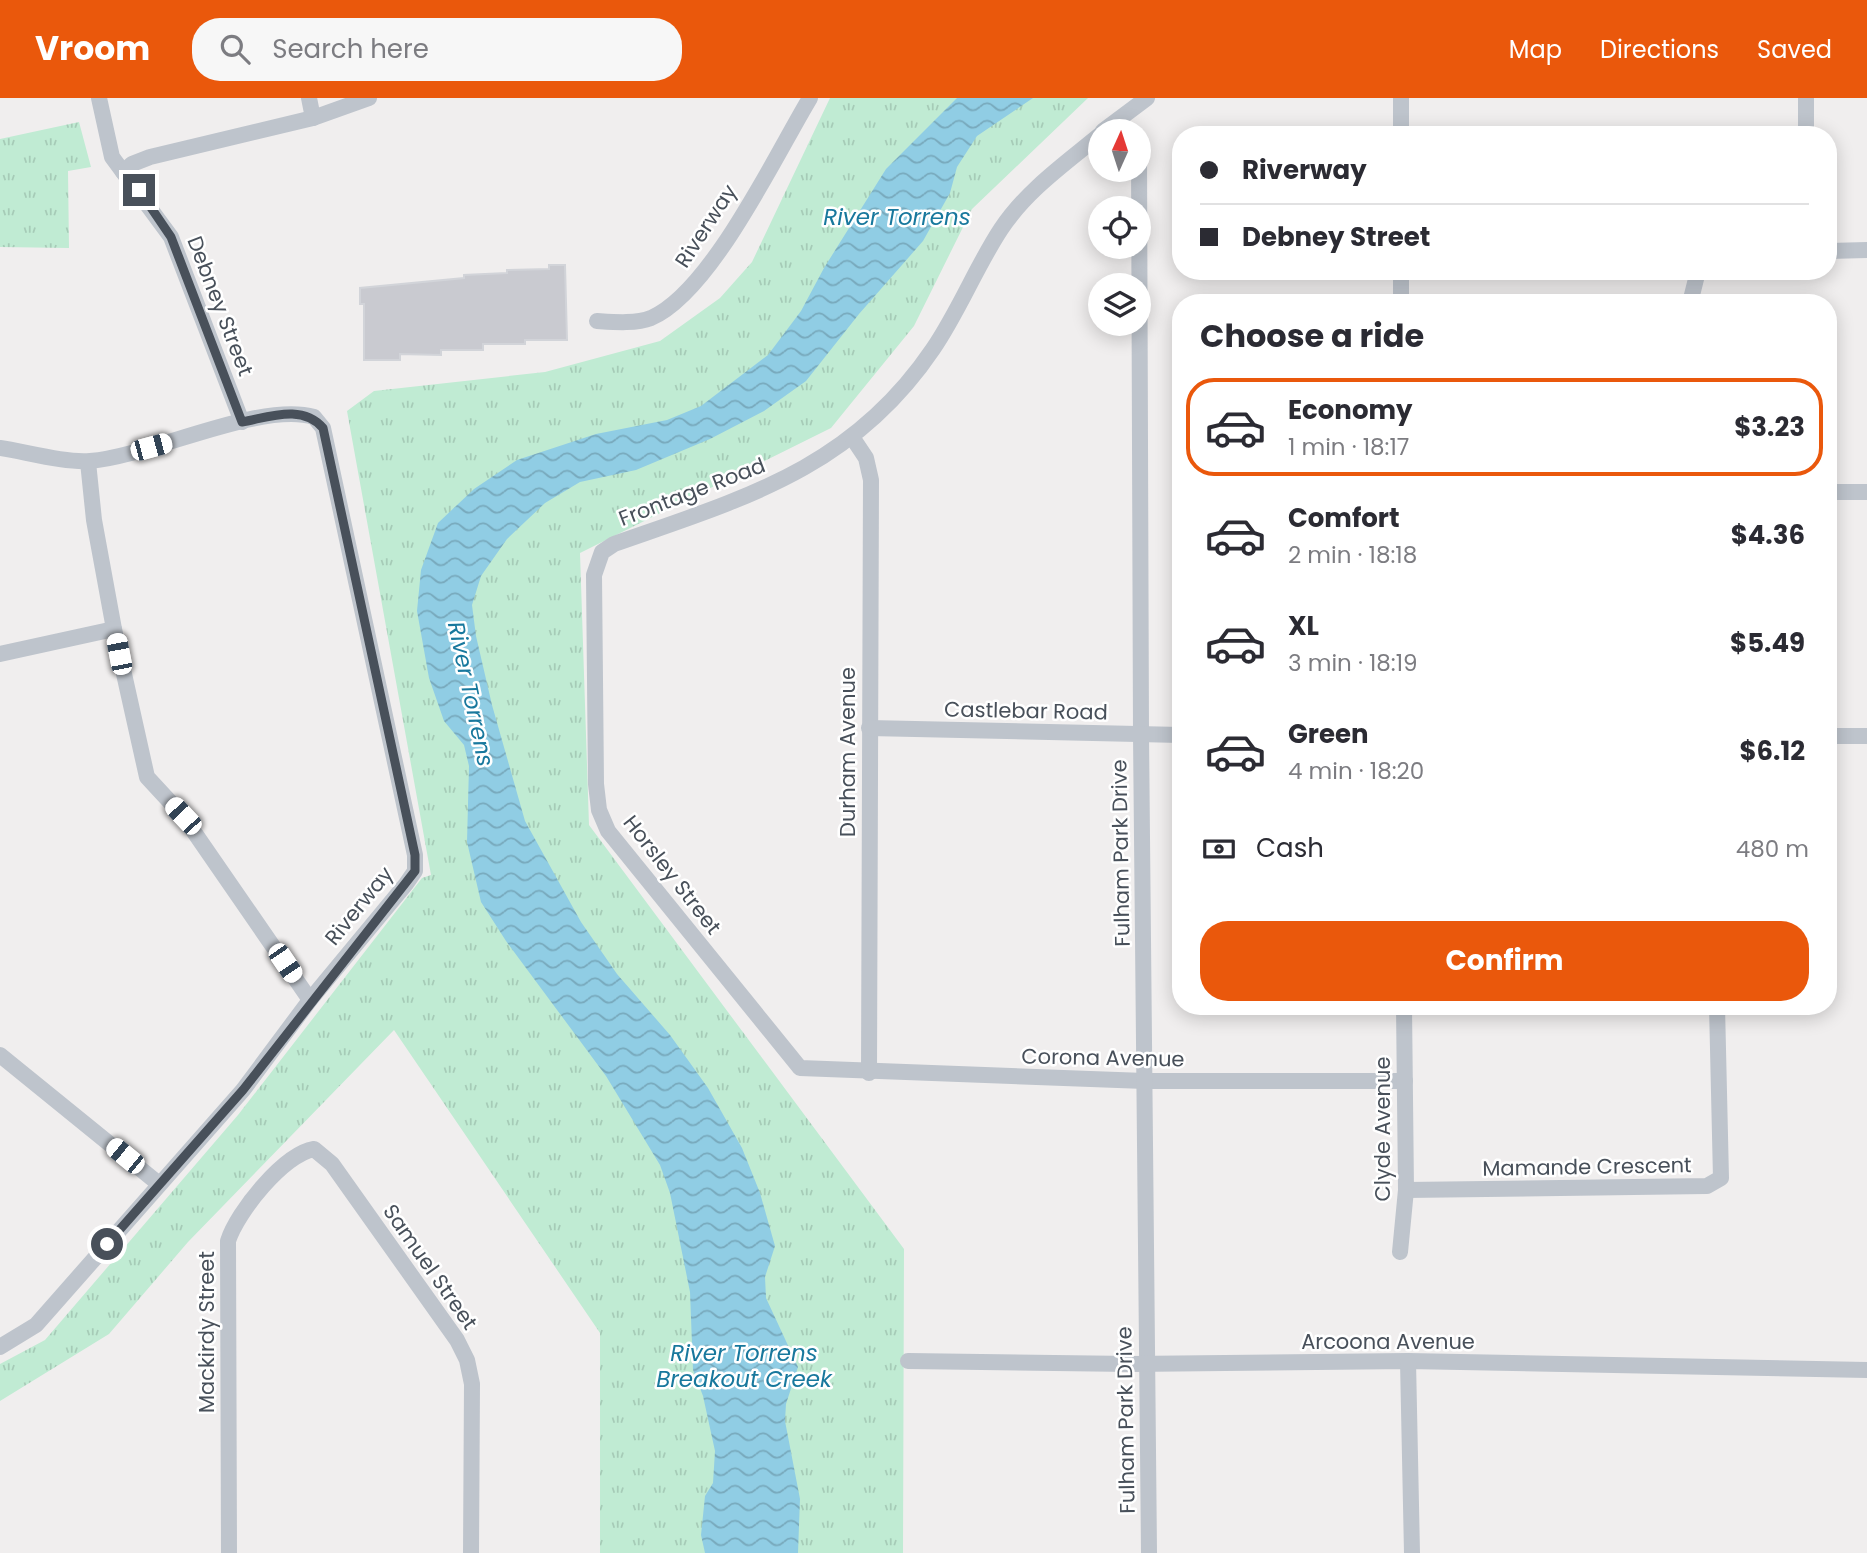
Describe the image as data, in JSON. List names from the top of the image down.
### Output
{
  "streets": {
    "street": [
      "Riverway",
      "Debney Street",
      "Frontage Road",
      "Castlebar Road",
      "Durham Avenue",
      "Fulham Park Drive",
      "Horsley Street",
      "Corona Avenue",
      "Clyde Avenue",
      "Mamande Crescent",
      "Samuel Street",
      "Mackirdy Street",
      "Arcoona Avenue"
    ]
  },
  "crossings": [
    ["Riverway", "Debney Street"],
    ["Frontage Road", "Durham Avenue"],
    ["Frontage Road", "Horsley Street"],
    ["Castlebar Road", "Durham Avenue"],
    ["Castlebar Road", "Fulham Park Drive"],
    ["Durham Avenue", "Corona Avenue"],
    ["Fulham Park Drive", "Corona Avenue"],
    ["Fulham Park Drive", "Arcoona Avenue"],
    ["Horsley Street", "Corona Avenue"],
    ["Corona Avenue", "Clyde Avenue"],
    ["Clyde Avenue", "Mamande Crescent"],
    ["Samuel Street", "Mackirdy Street"]
  ],
  "water": ["River Torrens", "River Torrens Breakout Creek"],
  "north": "top",
  "page": {
    "header": "Vroom",
    "search": "Search here",
    "nav": ["Map", "Directions", "Saved"],
    "banner": ["Riverway", "Debney Street"],
    "heading": "Choose a ride",
    "list": [
      {
        "name": "Economy",
        "note": "1 min · 18:17",
        "value": "$3.23"
      },
      {
        "name": "Comfort",
        "note": "2 min · 18:18",
        "value": "$4.36"
      },
      {
        "name": "XL",
        "note": "3 min · 18:19",
        "value": "$5.49"
      },
      {
        "name": "Green",
        "note": "4 min · 18:20",
        "value": "$6.12"
      }
    ],
    "pay": ["Cash", "480 m"],
    "buttons": "Confirm"
  }
}
